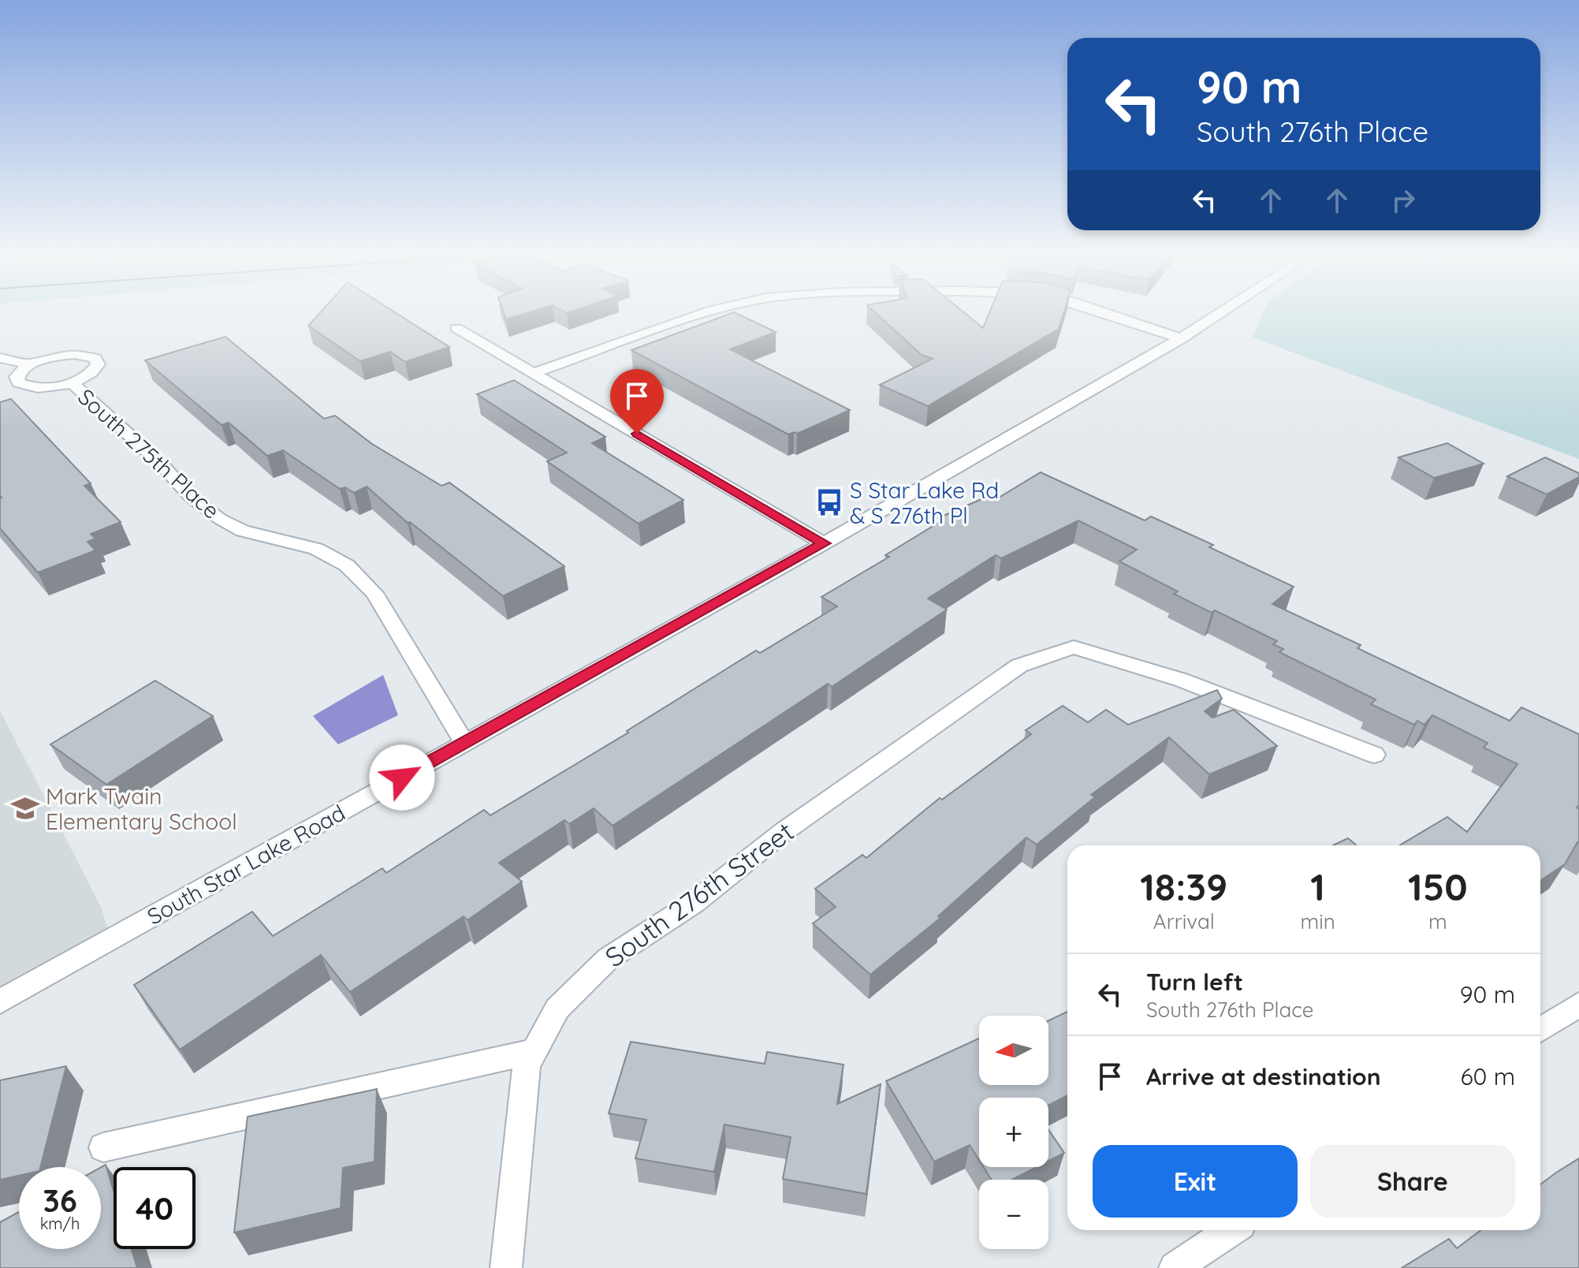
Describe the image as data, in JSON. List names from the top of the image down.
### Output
{
  "streets": {
    "street": ["South 275th Place", "South Star Lake Road", "South 276th Street"]
  },
  "crossings": [
    ["South 275th Place", "South Star Lake Road"]
  ],
  "places": {
    "bus stop": ["S Star Lake Rd & S 276th Pl"],
    "school or university": ["Mark Twain Elementary School"]
  },
  "north": "left",
  "page": {
    "turn": ["90 m", "South 276th Place"],
    "eta": [
      "18:39",
      "Arrival",
      "1",
      "min",
      "150",
      "m"
    ],
    "list": [
      {
        "name": "Turn left",
        "note": "South 276th Place",
        "value": "90 m"
      },
      {
        "name": "Arrive at destination",
        "value": "60 m"
      }
    ],
    "map_buttons": ["+", "−"],
    "buttons": ["Exit", "Share"],
    "speed": "36 km/h",
    "limit": "40"
  }
}
